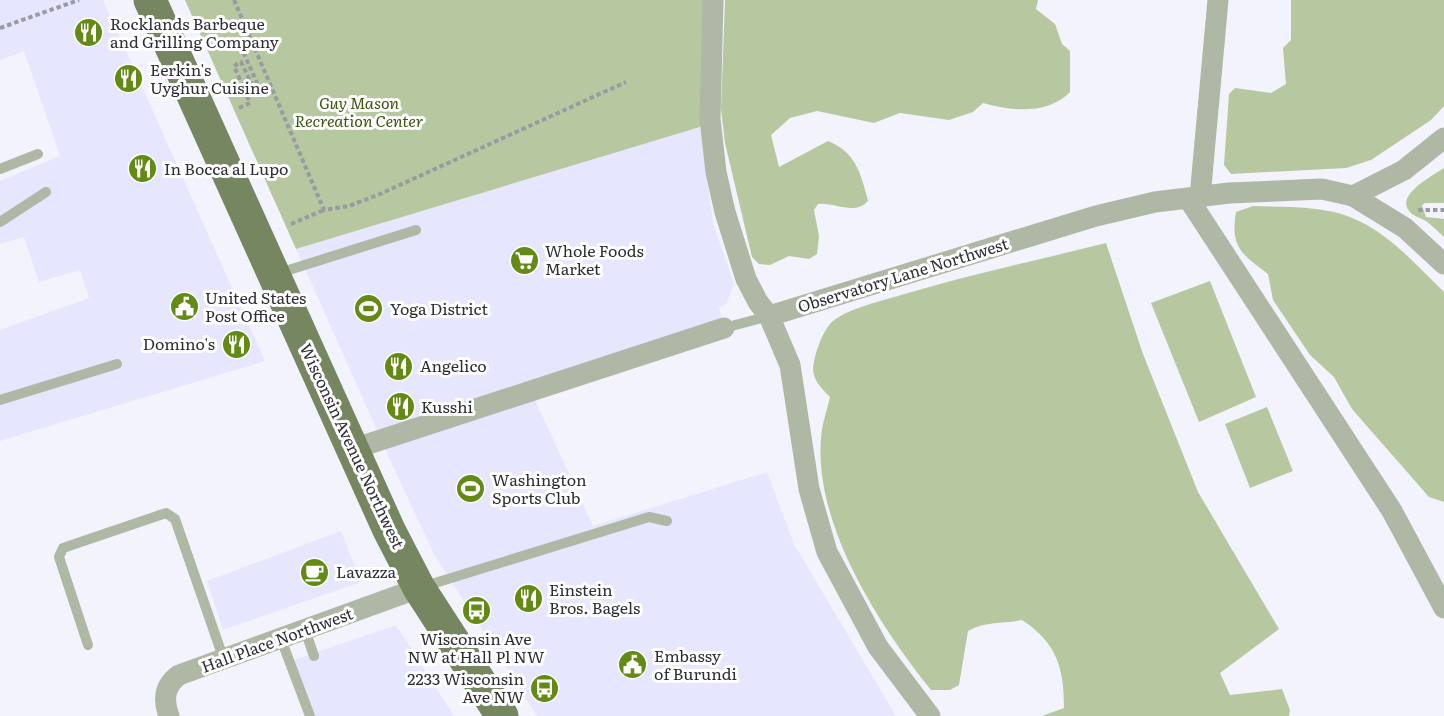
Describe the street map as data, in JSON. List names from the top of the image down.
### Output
{
  "streets": {
    "main road": ["Wisconsin Avenue Northwest"],
    "street": ["Observatory Lane Northwest", "Hall Place Northwest"]
  },
  "crossings": [
    ["Observatory Lane Northwest", "Wisconsin Avenue Northwest"],
    ["Wisconsin Avenue Northwest", "Hall Place Northwest"]
  ],
  "parks": ["Guy Mason Recreation Center"],
  "places": {
    "restaurant": [
      "Rocklands Barbeque and Grilling Company",
      "Eerkin's Uyghur Cuisine",
      "In Bocca al Lupo",
      "Domino's",
      "Angelico",
      "Kusshi",
      "Einstein Bros. Bagels"
    ],
    "supermarket": ["Whole Foods Market"],
    "public building": ["United States Post Office", "Embassy of Burundi"],
    "sports": ["Yoga District", "Washington Sports Club"],
    "cafe": ["Lavazza"],
    "bus stop": ["Wisconsin Ave NW at Hall Pl NW", "2233 Wisconsin Ave NW"]
  }
}
